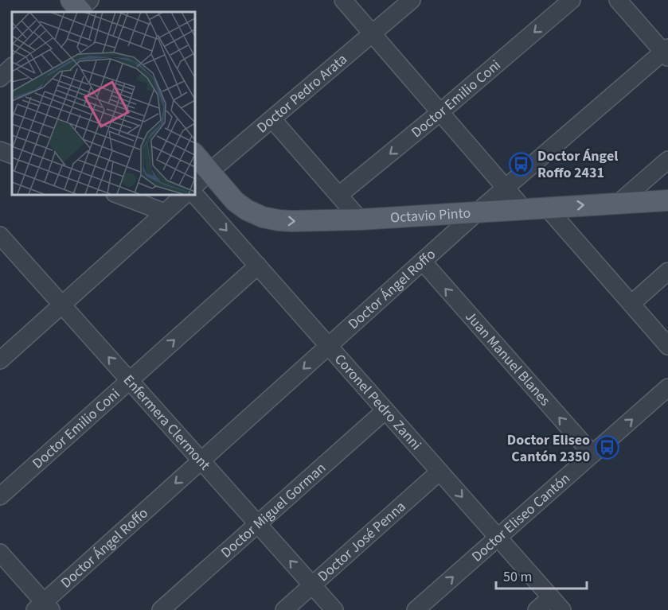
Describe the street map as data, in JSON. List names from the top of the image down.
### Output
{
  "streets": {
    "main road": ["Octavio Pinto"],
    "street": [
      "Doctor Pedro Arata",
      "Doctor Emilio Coni",
      "Doctor Ángel Roffo",
      "Juan Manuel Blanes",
      "Coronel Pedro Zanni",
      "Enfermera Clermont",
      "Doctor Miguel Gorman",
      "Doctor Eliseo Cantón",
      "Doctor José Penna"
    ]
  },
  "crossings": [
    ["Doctor Pedro Arata", "Octavio Pinto"],
    ["Doctor Emilio Coni", "Coronel Pedro Zanni"],
    ["Doctor Emilio Coni", "Enfermera Clermont"],
    ["Octavio Pinto", "Doctor Ángel Roffo"],
    ["Doctor Ángel Roffo", "Juan Manuel Blanes"],
    ["Doctor Ángel Roffo", "Coronel Pedro Zanni"],
    ["Doctor Ángel Roffo", "Enfermera Clermont"],
    ["Juan Manuel Blanes", "Doctor Eliseo Cantón"],
    ["Coronel Pedro Zanni", "Doctor Miguel Gorman"],
    ["Coronel Pedro Zanni", "Doctor Eliseo Cantón"],
    ["Coronel Pedro Zanni", "Doctor José Penna"],
    ["Enfermera Clermont", "Doctor Miguel Gorman"],
    ["Enfermera Clermont", "Doctor José Penna"]
  ],
  "one_way": [
    "Octavio Pinto",
    "Doctor Ángel Roffo",
    "Enfermera Clermont",
    "Doctor Eliseo Cantón"
  ],
  "places": {
    "bus stop": ["Doctor Ángel Roffo 2431", "Doctor Eliseo Cantón 2350"]
  },
  "scale_bar": "50 m"
}
